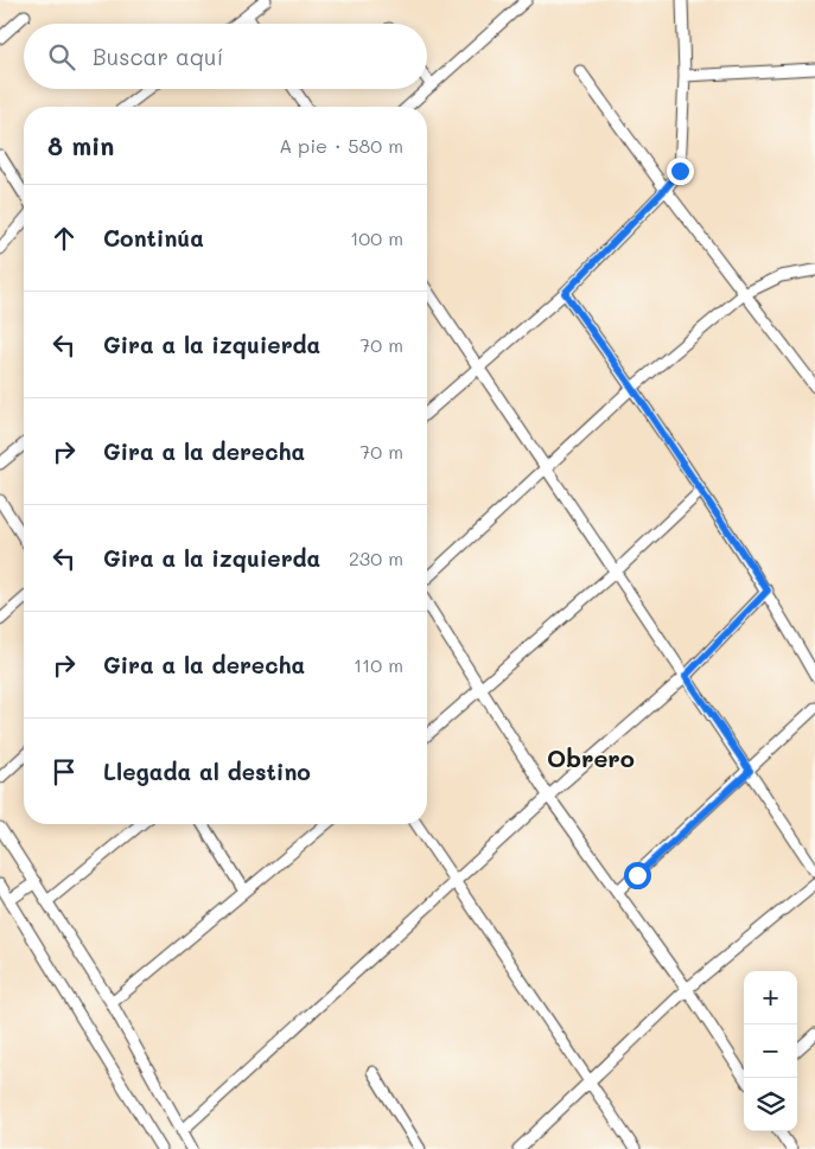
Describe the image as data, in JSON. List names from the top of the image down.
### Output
{
  "districts": ["Obrero"],
  "page": {
    "search": "Buscar aquí",
    "heading": ["8 min", "A pie · 580 m"],
    "list": [
      ["Continúa", "100 m"],
      ["Gira a la izquierda", "70 m"],
      ["Gira a la derecha", "70 m"],
      ["Gira a la izquierda", "230 m"],
      ["Gira a la derecha", "110 m"],
      "Llegada al destino"
    ],
    "map_buttons": ["+", "−"]
  }
}
